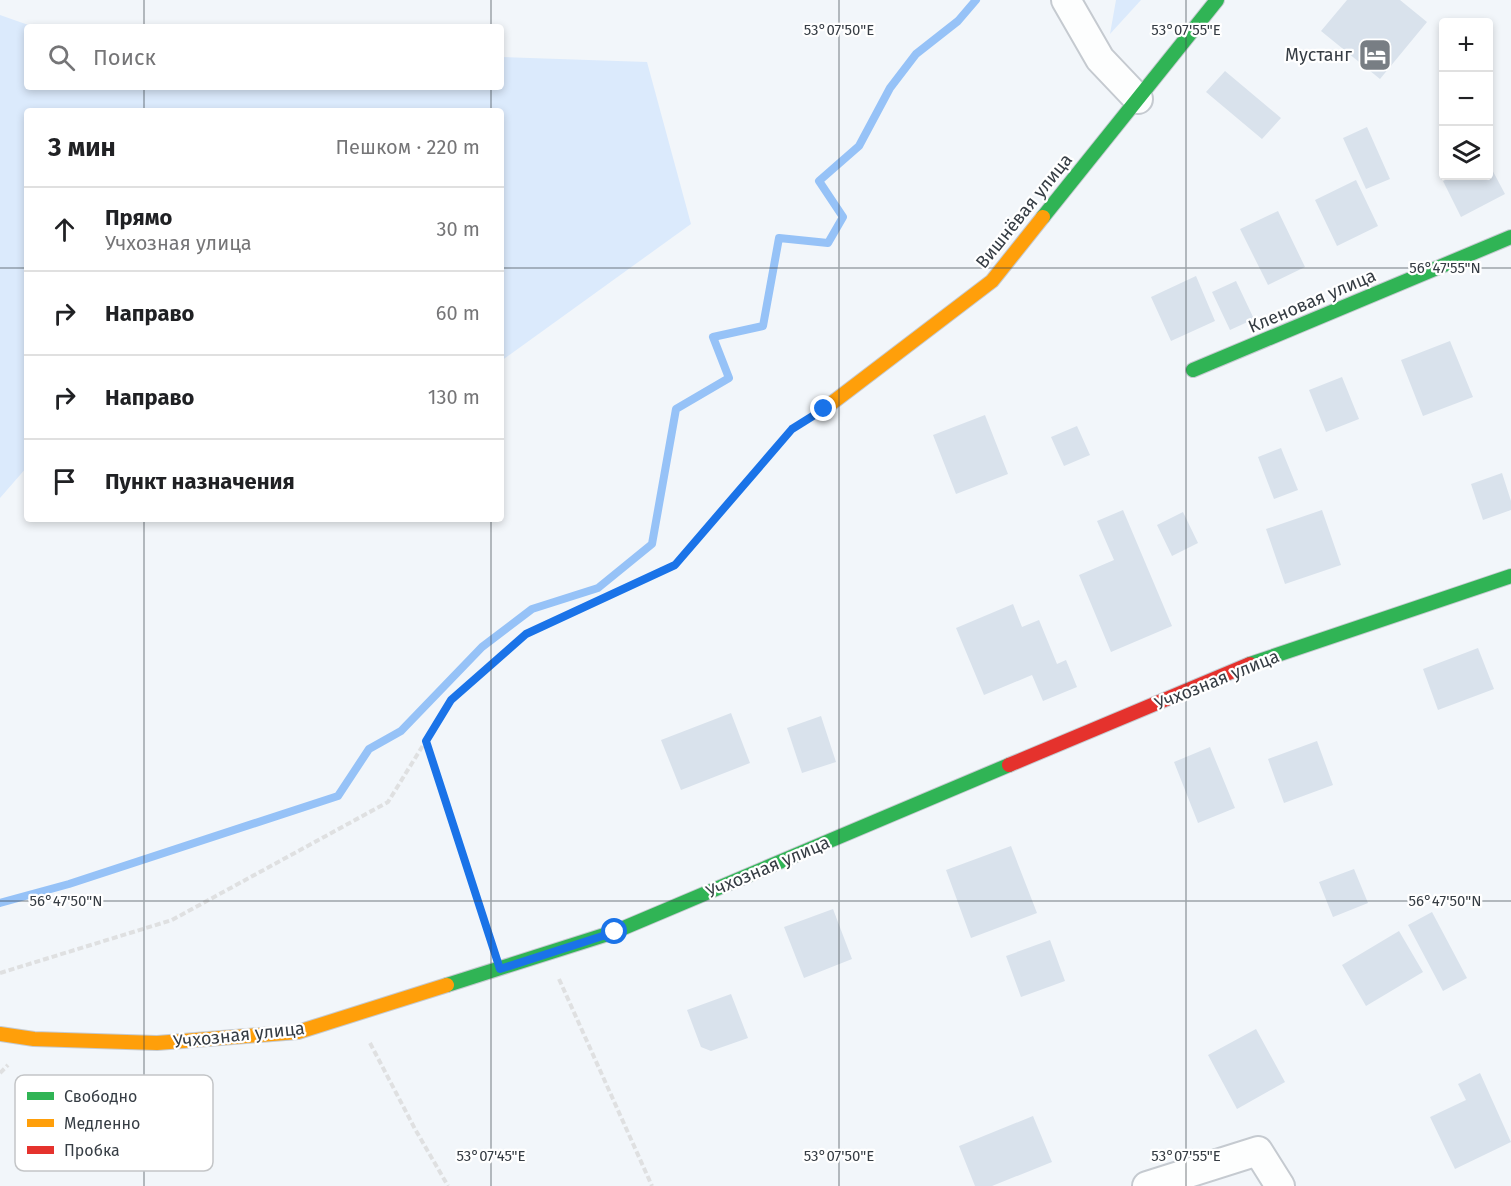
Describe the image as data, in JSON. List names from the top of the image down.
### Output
{
  "streets": {
    "street": ["Вишнёвая улица", "Кленовая улица", "Учхозная улица"]
  },
  "places": {
    "hotel": ["Мустанг"]
  },
  "legend": ["Свободно", "Медленно", "Пробка"],
  "page": {
    "map_buttons": ["+", "−"],
    "search": "Поиск",
    "heading": ["3 мин", "Пешком · 220 m"],
    "list": [
      ["Прямо", "Учхозная улица", "30 m"],
      ["Направо", "60 m"],
      ["Направо", "130 m"],
      "Пункт назначения"
    ]
  },
  "coordinates": [
    "53°07'50\"E",
    "53°07'55\"E",
    "56°47'55\"N",
    "56°47'50\"N",
    "53°07'45\"E"
  ]
}
